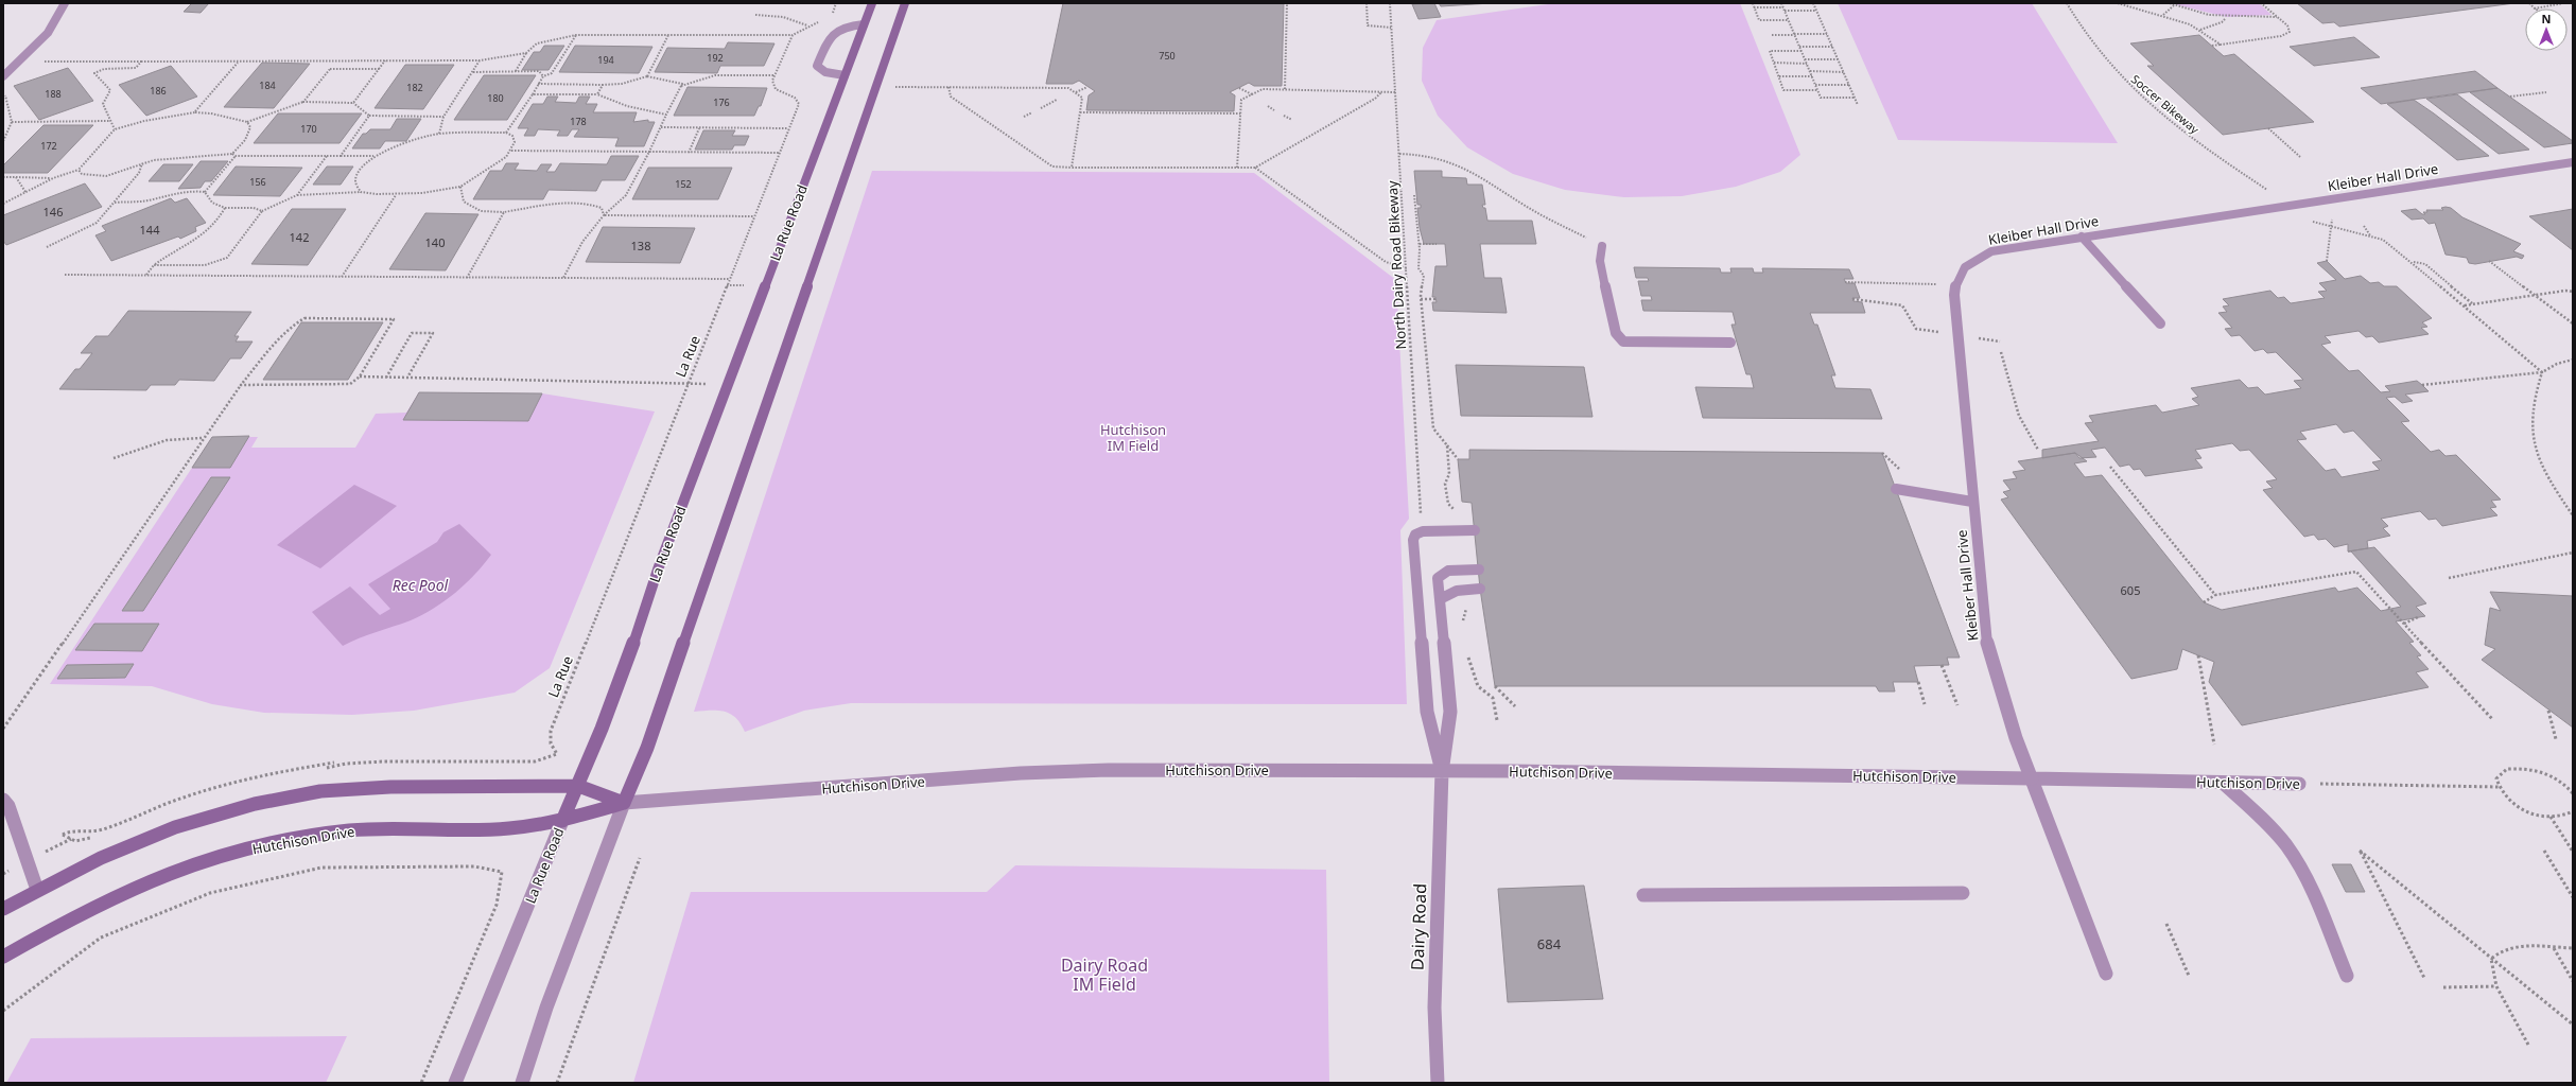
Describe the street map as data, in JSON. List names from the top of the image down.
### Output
{
  "streets": {
    "main road": ["La Rue Road", "Hutchison Drive"],
    "street": ["Kleiber Hall Drive", "Dairy Road"],
    "path": ["Soccer Bikeway", "North Dairy Road Bikeway", "La Rue"]
  },
  "crossings": [
    ["Kleiber Hall Drive", "Hutchison Drive"],
    ["La Rue Road", "Hutchison Drive"],
    ["Hutchison Drive", "Dairy Road"]
  ],
  "water": ["Rec Pool"],
  "parks": ["Hutchison IM Field", "Dairy Road IM Field"],
  "house_numbers": [
    "750",
    "192",
    "194",
    "184",
    "182",
    "186",
    "188",
    "180",
    "176",
    "178",
    "170",
    "172",
    "156",
    "152",
    "146",
    "144",
    "142",
    "140",
    "138",
    "605",
    "684"
  ],
  "north": "top"
}
